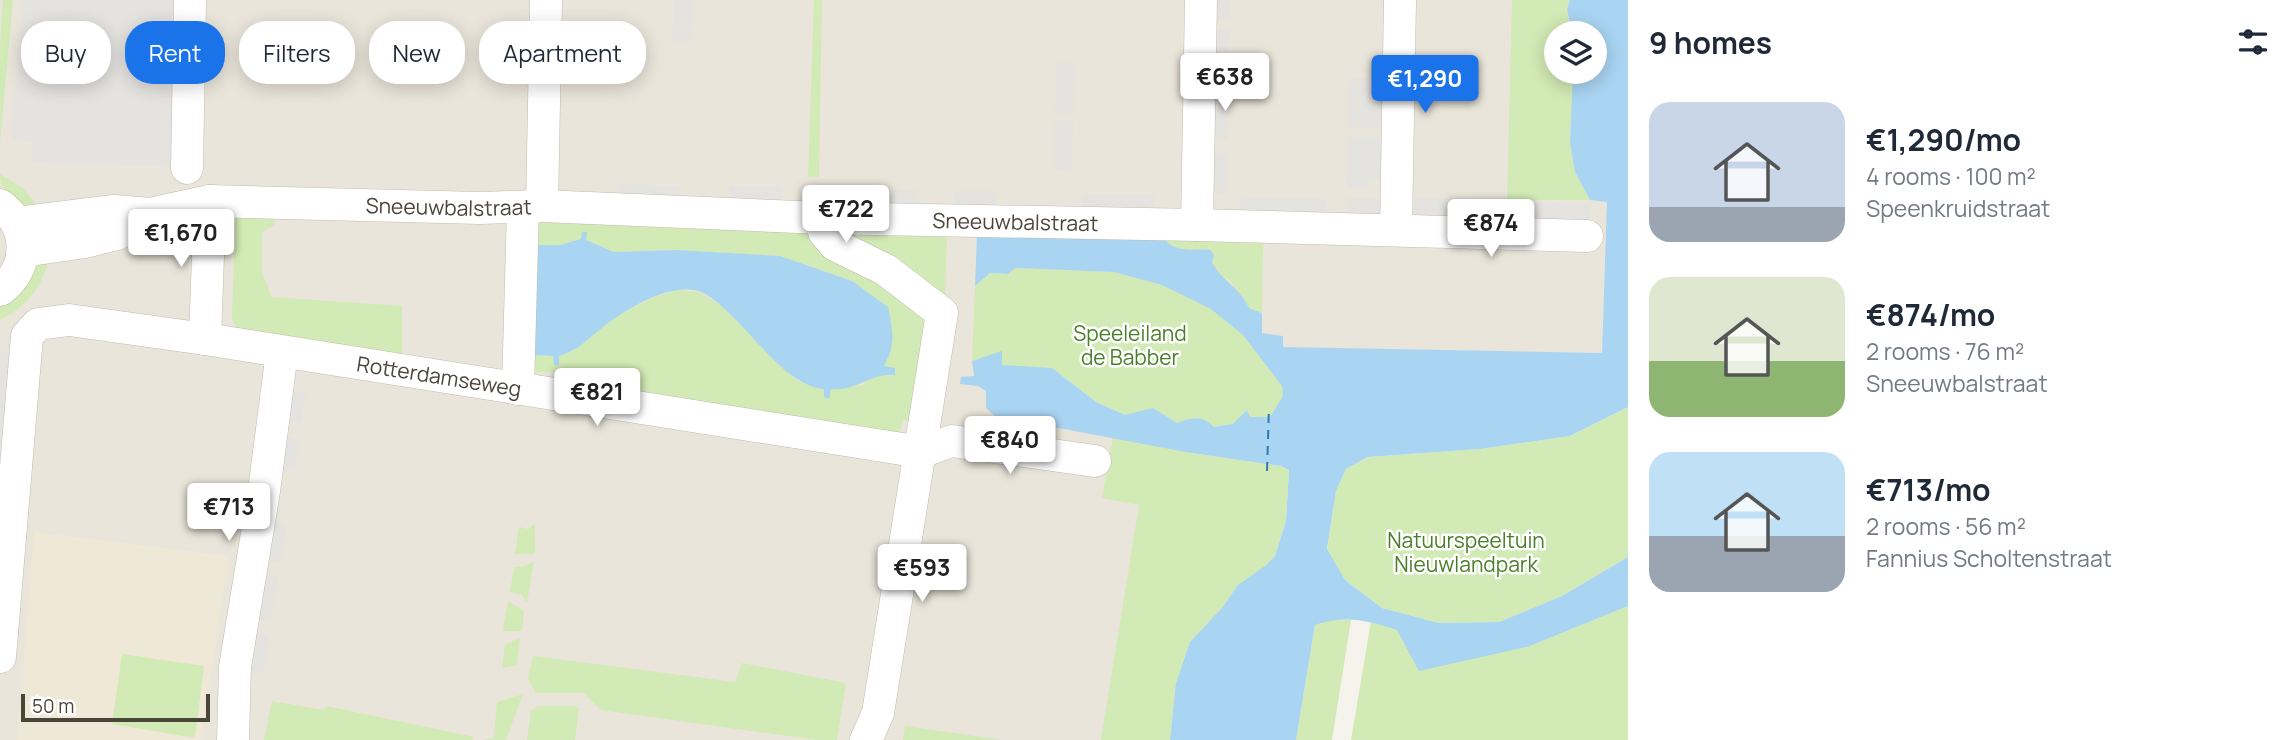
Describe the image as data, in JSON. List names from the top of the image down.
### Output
{
  "streets": {
    "street": ["Sneeuwbalstraat", "Rotterdamseweg"]
  },
  "parks": ["Speeleiland de Babber", "Natuurspeeltuin Nieuwlandpark"],
  "scale_bar": "50 m",
  "page": {
    "heading": "9 homes",
    "chip": [
      "Buy",
      "Rent",
      "Filters",
      "New",
      "Apartment"
    ],
    "price": [
      "€638",
      "€1,290",
      "€722",
      "€874",
      "€1,670",
      "€821",
      "€840",
      "€713",
      "€593"
    ],
    "list": [
      {
        "name": "€1,290/mo",
        "note": "4 rooms · 100 m² · Speenkruidstraat"
      },
      {
        "name": "€874/mo",
        "note": "2 rooms · 76 m² · Sneeuwbalstraat"
      },
      {
        "name": "€713/mo",
        "note": "2 rooms · 56 m² · Fannius Scholtenstraat"
      }
    ],
    "scale": "50 m"
  }
}
